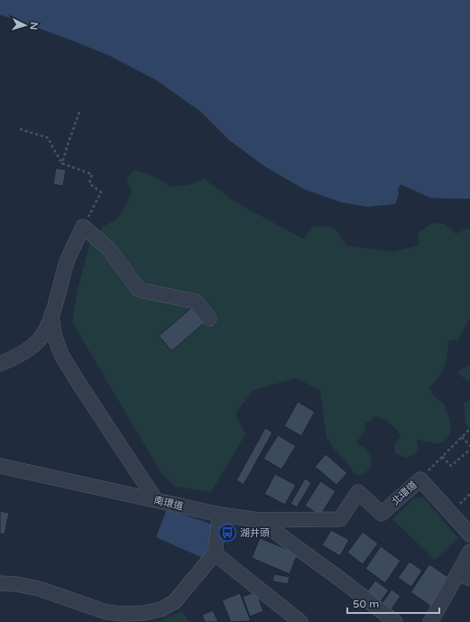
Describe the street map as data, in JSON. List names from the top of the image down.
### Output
{
  "streets": {
    "street": ["北環道", "南環道"]
  },
  "crossings": [
    ["北環道", "南環道"]
  ],
  "places": {
    "bus stop": ["湖井頭"]
  },
  "scale_bar": "50 m",
  "north": "right"
}
